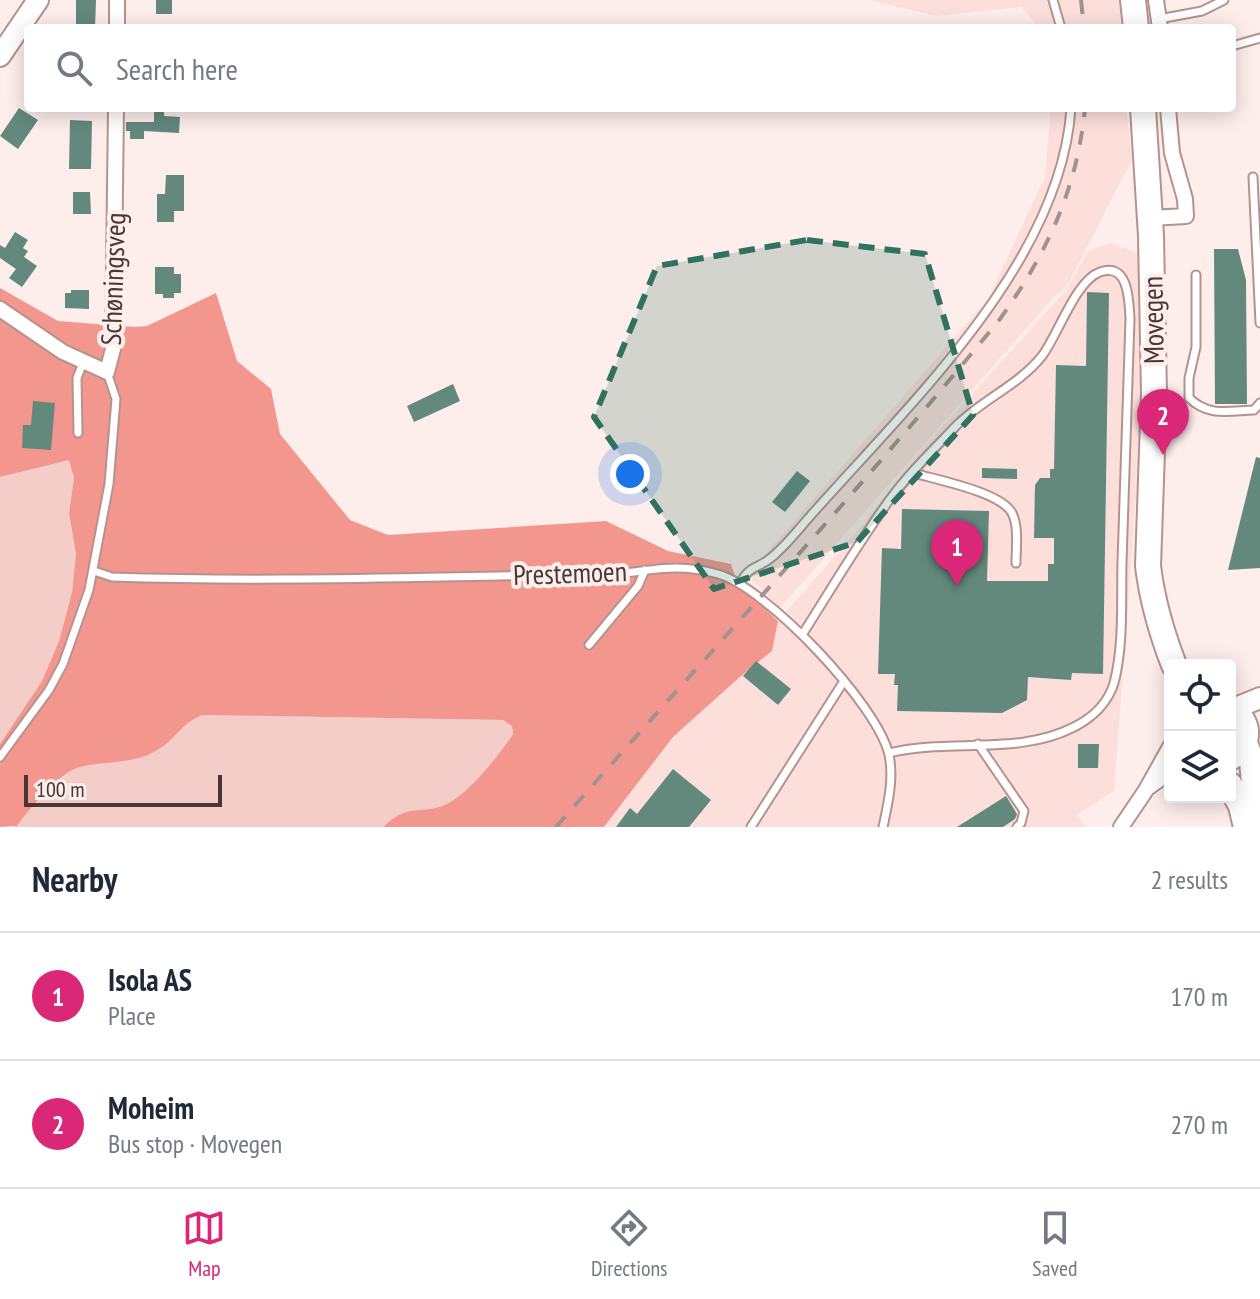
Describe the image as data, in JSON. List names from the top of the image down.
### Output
{
  "streets": {
    "main road": ["Movegen"],
    "street": ["Schøningsveg"],
    "lane": ["Prestemoen"]
  },
  "scale_bar": "100 m",
  "page": {
    "search": "Search here",
    "pins": ["2", "1"],
    "scale": "100 m",
    "heading": ["Nearby", "2 results"],
    "list": [
      {
        "mark": "1",
        "name": "Isola AS",
        "note": "Place",
        "value": "170 m"
      },
      {
        "mark": "2",
        "name": "Moheim",
        "note": "Bus stop · Movegen",
        "value": "270 m"
      }
    ],
    "nav": ["Map", "Directions", "Saved"]
  }
}
